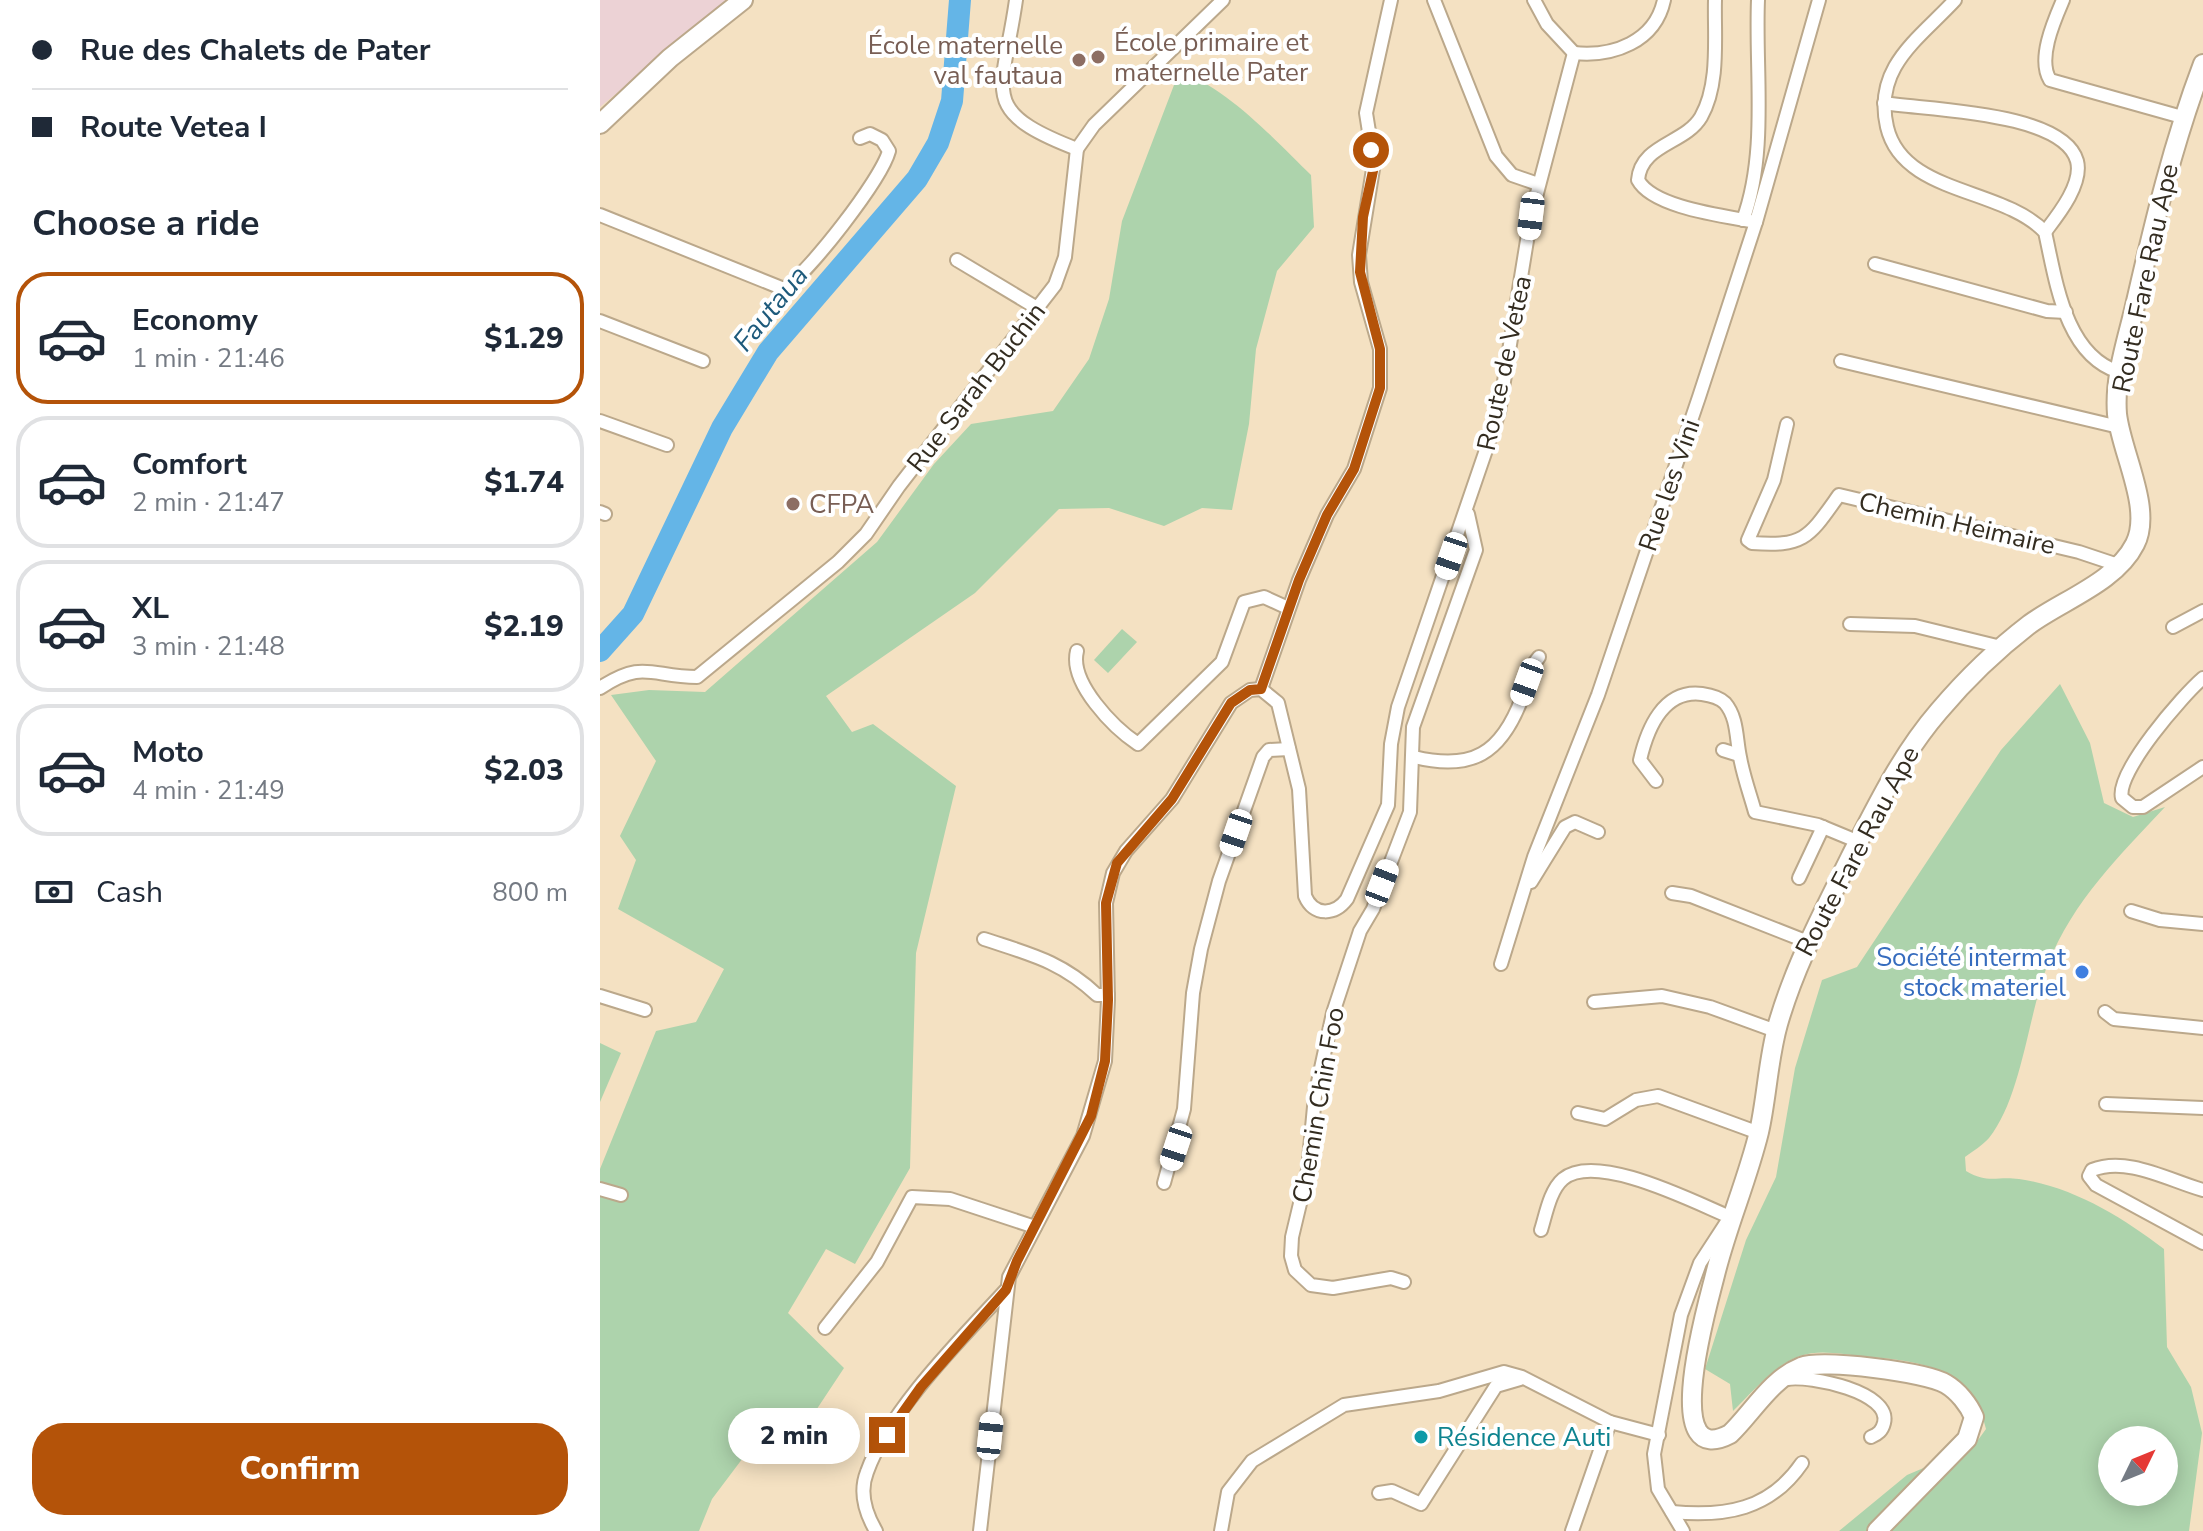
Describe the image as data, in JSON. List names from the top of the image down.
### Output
{
  "streets": {
    "main road": ["Route Fare Rau Ape"],
    "street": [
      "Route de Vetea",
      "Rue Sarah Buchin",
      "Rue les Vini",
      "Chemin Heimaire",
      "Chemin Chin Foo"
    ]
  },
  "crossings": [
    ["Route Fare Rau Ape", "Chemin Heimaire"],
    ["Route de Vetea", "Chemin Chin Foo"]
  ],
  "water": ["Fautaua"],
  "places": [
    "École primaire et maternelle Pater",
    "École maternelle val fautaua",
    "CFPA",
    "Société intermat stock materiel",
    "Résidence Auti"
  ],
  "north": "top right",
  "page": {
    "banner": ["Rue des Chalets de Pater", "Route Vetea I"],
    "heading": "Choose a ride",
    "list": [
      {
        "name": "Economy",
        "note": "1 min · 21:46",
        "value": "$1.29"
      },
      {
        "name": "Comfort",
        "note": "2 min · 21:47",
        "value": "$1.74"
      },
      {
        "name": "XL",
        "note": "3 min · 21:48",
        "value": "$2.19"
      },
      {
        "name": "Moto",
        "note": "4 min · 21:49",
        "value": "$2.03"
      }
    ],
    "pay": ["Cash", "800 m"],
    "buttons": "Confirm",
    "bubble": "2 min"
  }
}
